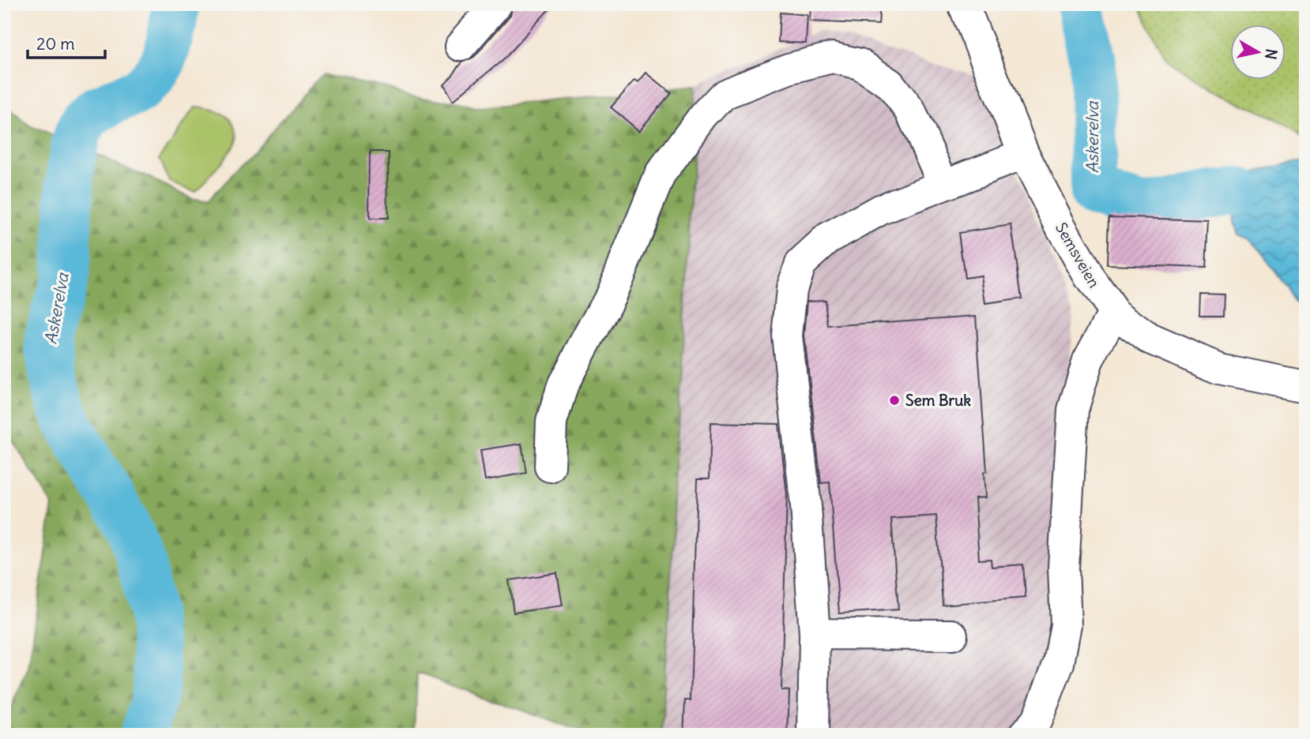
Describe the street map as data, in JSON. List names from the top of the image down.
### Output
{
  "streets": {
    "main road": ["Semsveien"]
  },
  "water": ["Askerelva"],
  "places": ["Sem Bruk"],
  "scale_bar": "20 m",
  "north": "right"
}
